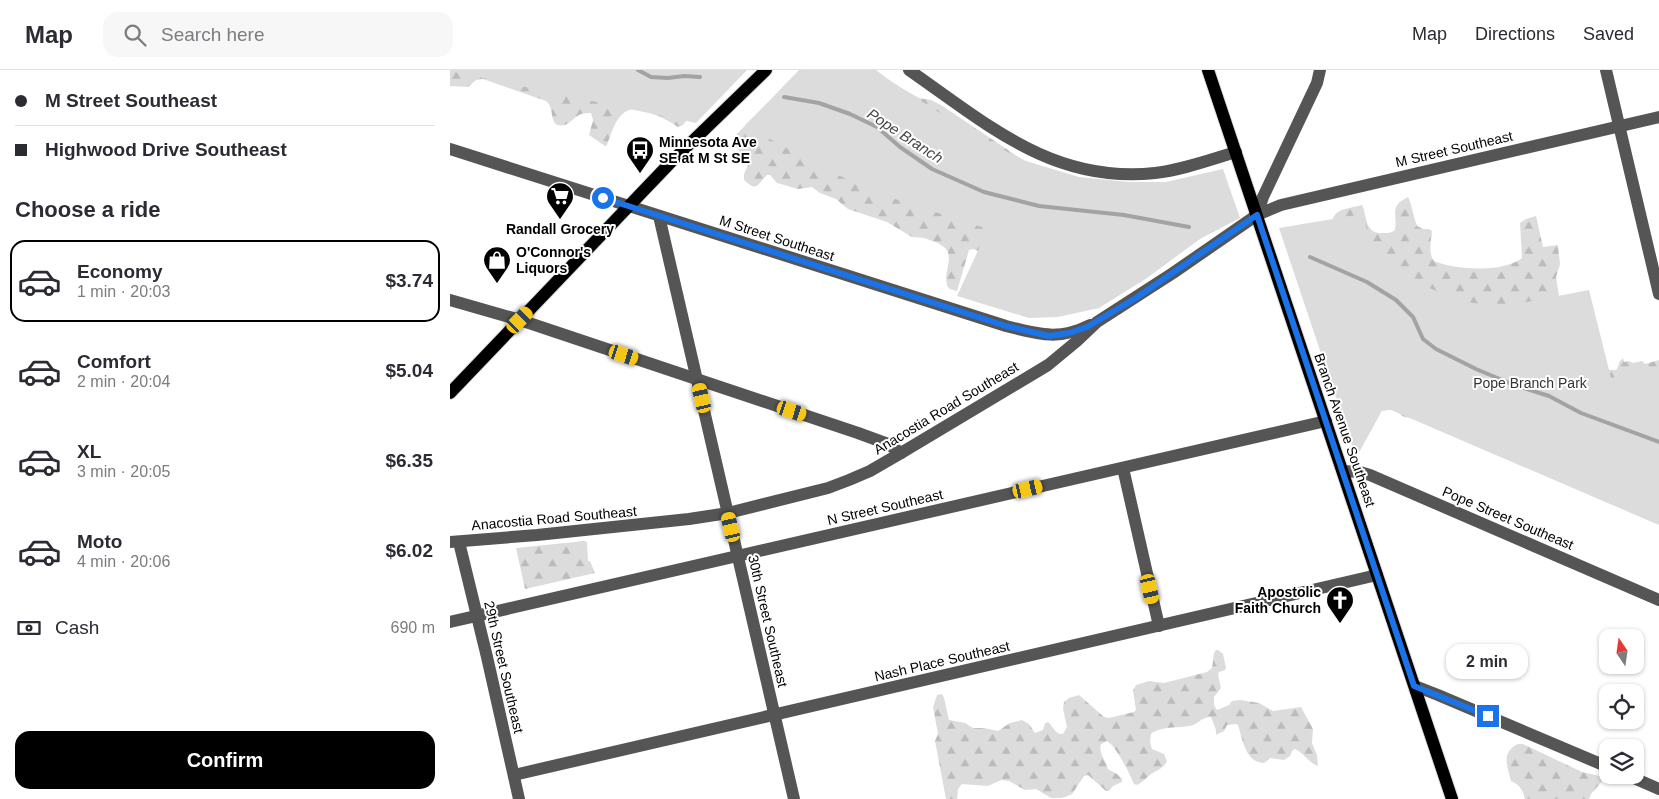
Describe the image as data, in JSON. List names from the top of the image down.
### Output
{
  "streets": {
    "main road": ["Branch Avenue Southeast"],
    "street": [
      "M Street Southeast",
      "Anacostia Road Southeast",
      "N Street Southeast",
      "Pope Street Southeast",
      "30th Street Southeast",
      "Nash Place Southeast",
      "29th Street Southeast"
    ]
  },
  "crossings": [
    ["M Street Southeast", "Anacostia Road Southeast"],
    ["M Street Southeast", "Branch Avenue Southeast"],
    ["M Street Southeast", "30th Street Southeast"],
    ["Anacostia Road Southeast", "Branch Avenue Southeast"],
    ["Anacostia Road Southeast", "30th Street Southeast"],
    ["Anacostia Road Southeast", "29th Street Southeast"],
    ["Branch Avenue Southeast", "N Street Southeast"],
    ["Branch Avenue Southeast", "Pope Street Southeast"],
    ["Branch Avenue Southeast", "Nash Place Southeast"],
    ["N Street Southeast", "30th Street Southeast"],
    ["N Street Southeast", "29th Street Southeast"],
    ["30th Street Southeast", "Nash Place Southeast"],
    ["Nash Place Southeast", "29th Street Southeast"]
  ],
  "water": ["Pope Branch"],
  "parks": ["Pope Branch Park"],
  "places": {
    "bus stop": ["Minnesota Ave SE at M St SE"],
    "supermarket": ["Randall Grocery"],
    "shop": ["O'Connor's Liquors"],
    "church": ["Apostolic Faith Church"]
  },
  "north": "top",
  "page": {
    "header": "Map",
    "search": "Search here",
    "nav": ["Map", "Directions", "Saved"],
    "banner": ["M Street Southeast", "Highwood Drive Southeast"],
    "heading": "Choose a ride",
    "list": [
      {
        "name": "Economy",
        "note": "1 min · 20:03",
        "value": "$3.74"
      },
      {
        "name": "Comfort",
        "note": "2 min · 20:04",
        "value": "$5.04"
      },
      {
        "name": "XL",
        "note": "3 min · 20:05",
        "value": "$6.35"
      },
      {
        "name": "Moto",
        "note": "4 min · 20:06",
        "value": "$6.02"
      }
    ],
    "pay": ["Cash", "690 m"],
    "bubble": "2 min",
    "buttons": "Confirm"
  }
}
